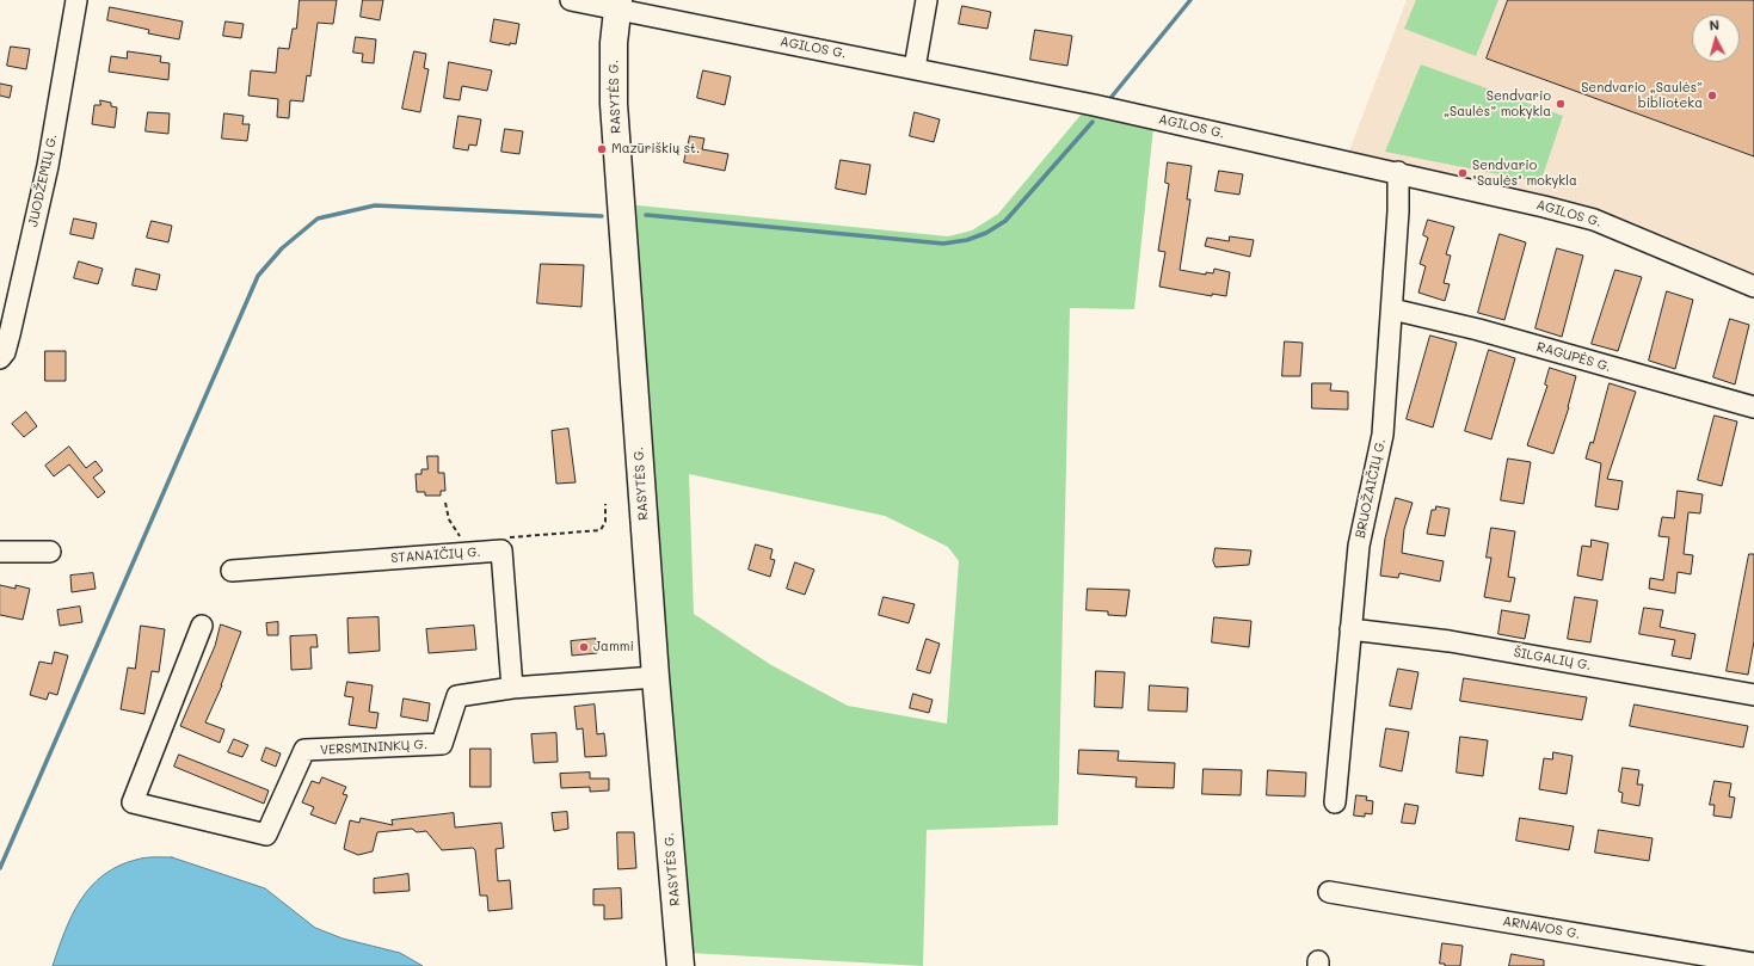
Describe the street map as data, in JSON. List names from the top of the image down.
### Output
{
  "streets": {
    "main road": ["RASYTĖS G."],
    "street": [
      "AGILOS G.",
      "JUODŽEMIŲ G.",
      "RAGUPĖS G.",
      "BRUOŽAIČIŲ G.",
      "STANAIČIŲ G.",
      "ŠILGALIŲ G.",
      "VERSMININKŲ G.",
      "ARNAVOS G."
    ]
  },
  "crossings": [
    ["AGILOS G.", "RASYTĖS G."],
    ["AGILOS G.", "BRUOŽAIČIŲ G."],
    ["RASYTĖS G.", "VERSMININKŲ G."],
    ["RAGUPĖS G.", "BRUOŽAIČIŲ G."],
    ["BRUOŽAIČIŲ G.", "ŠILGALIŲ G."],
    ["STANAIČIŲ G.", "VERSMININKŲ G."]
  ],
  "places": [
    "Sendvario „Saulės“ biblioteka",
    "Sendvario „Saulės“ mokykla",
    "Mazūriškių st.",
    "Sendvario \"Saulės\" mokykla",
    "Jammi"
  ],
  "north": "top"
}
